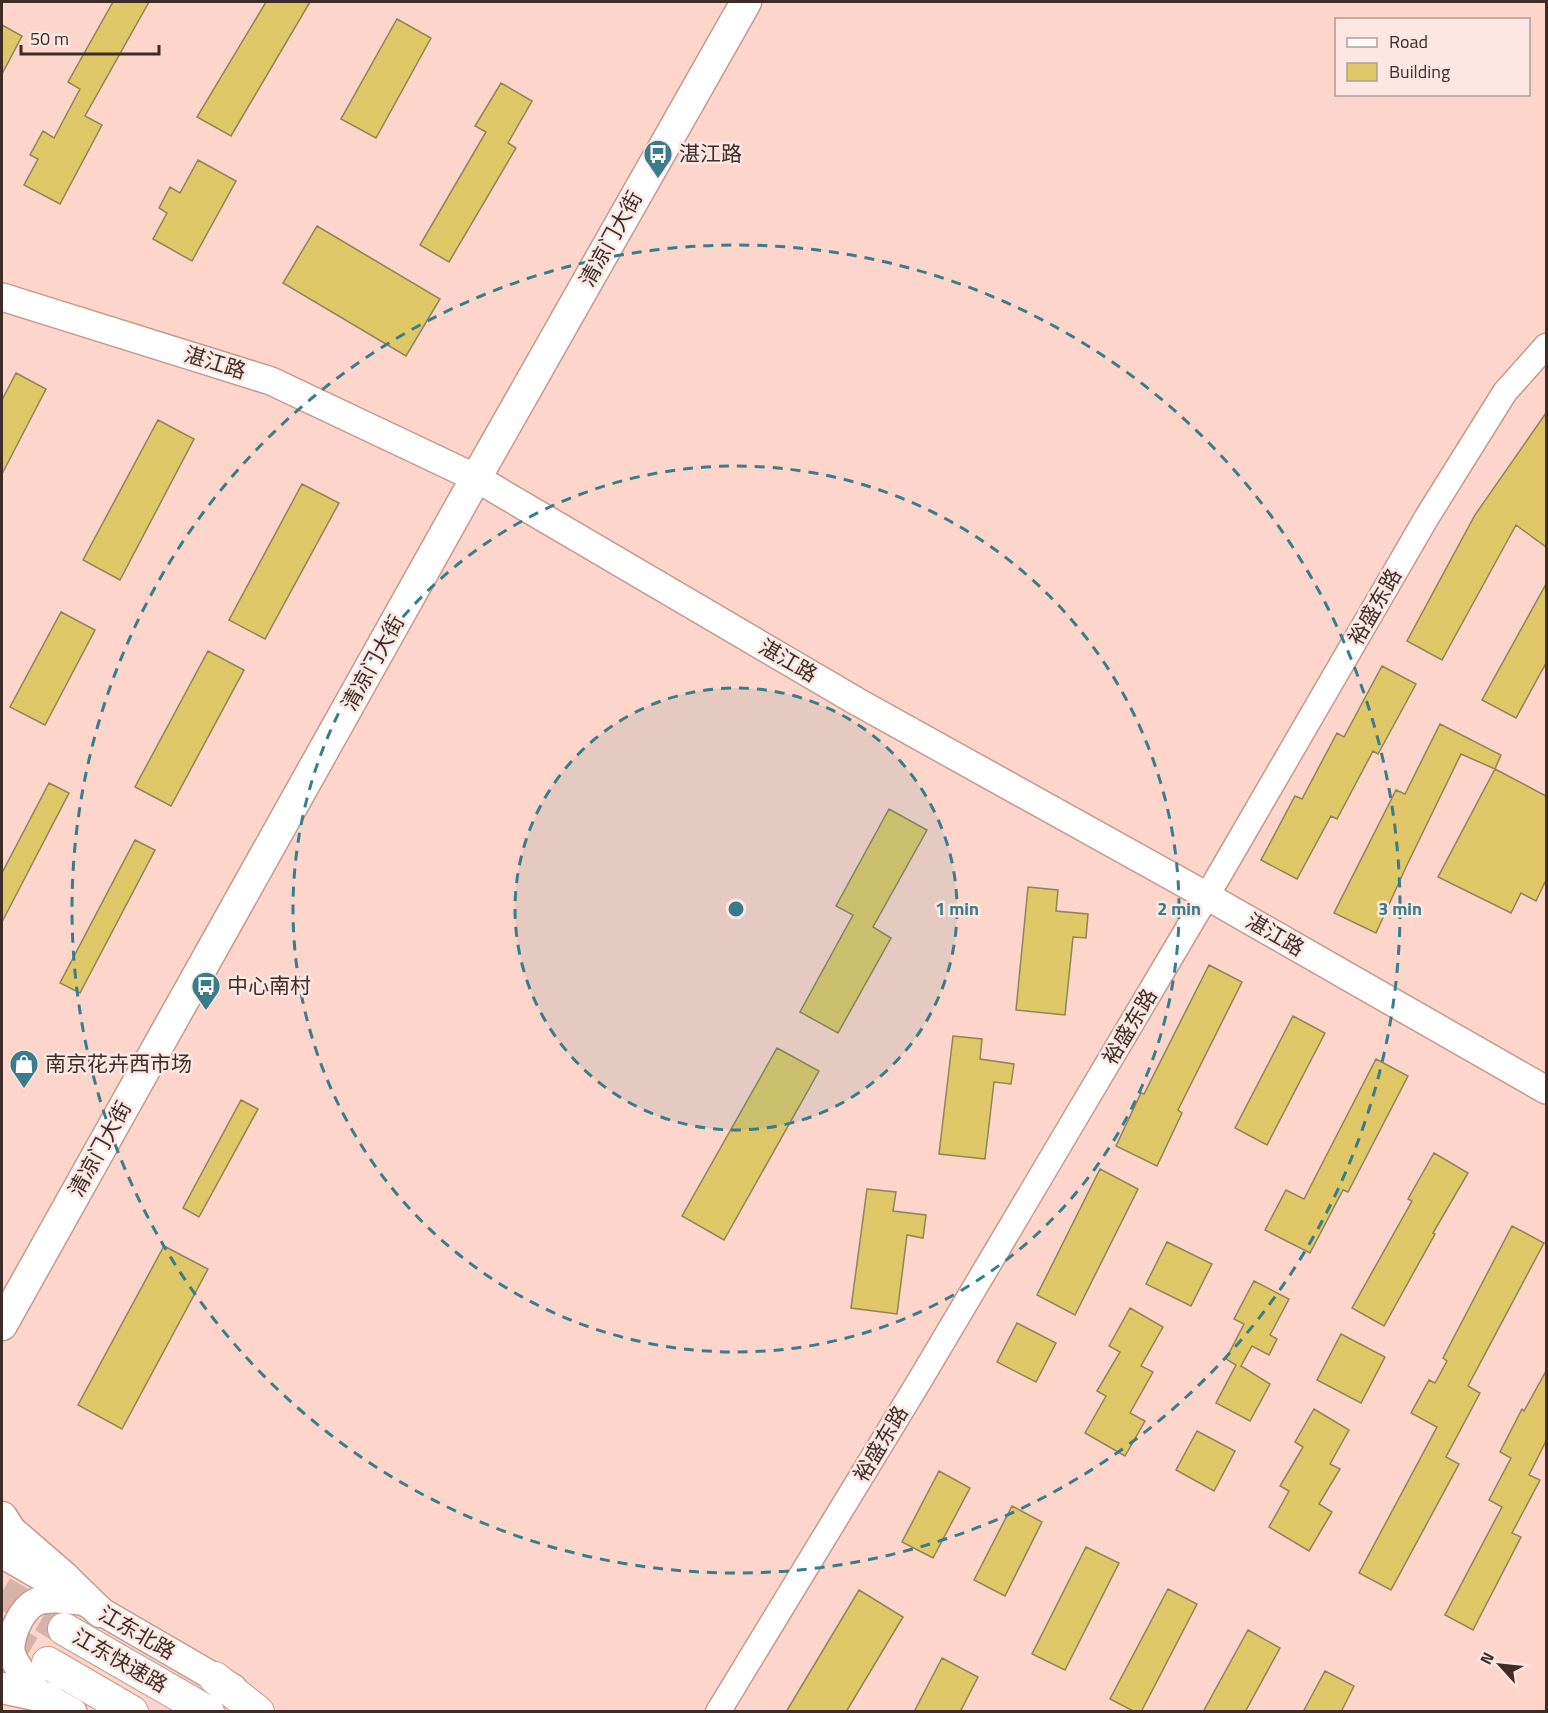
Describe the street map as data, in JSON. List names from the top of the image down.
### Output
{
  "streets": {
    "highway": ["江东快速路"],
    "main road": ["清凉门大街", "湛江路", "江东北路"],
    "street": ["裕盛东路"]
  },
  "crossings": [
    ["清凉门大街", "湛江路"],
    ["湛江路", "裕盛东路"]
  ],
  "places": {
    "bus stop": ["湛江路", "中心南村"],
    "shop": ["南京花卉西市场"]
  },
  "legend": ["Road", "Building"],
  "scale_bar": "50 m",
  "north": "top left",
  "rings": ["1 min", "2 min", "3 min"]
}
